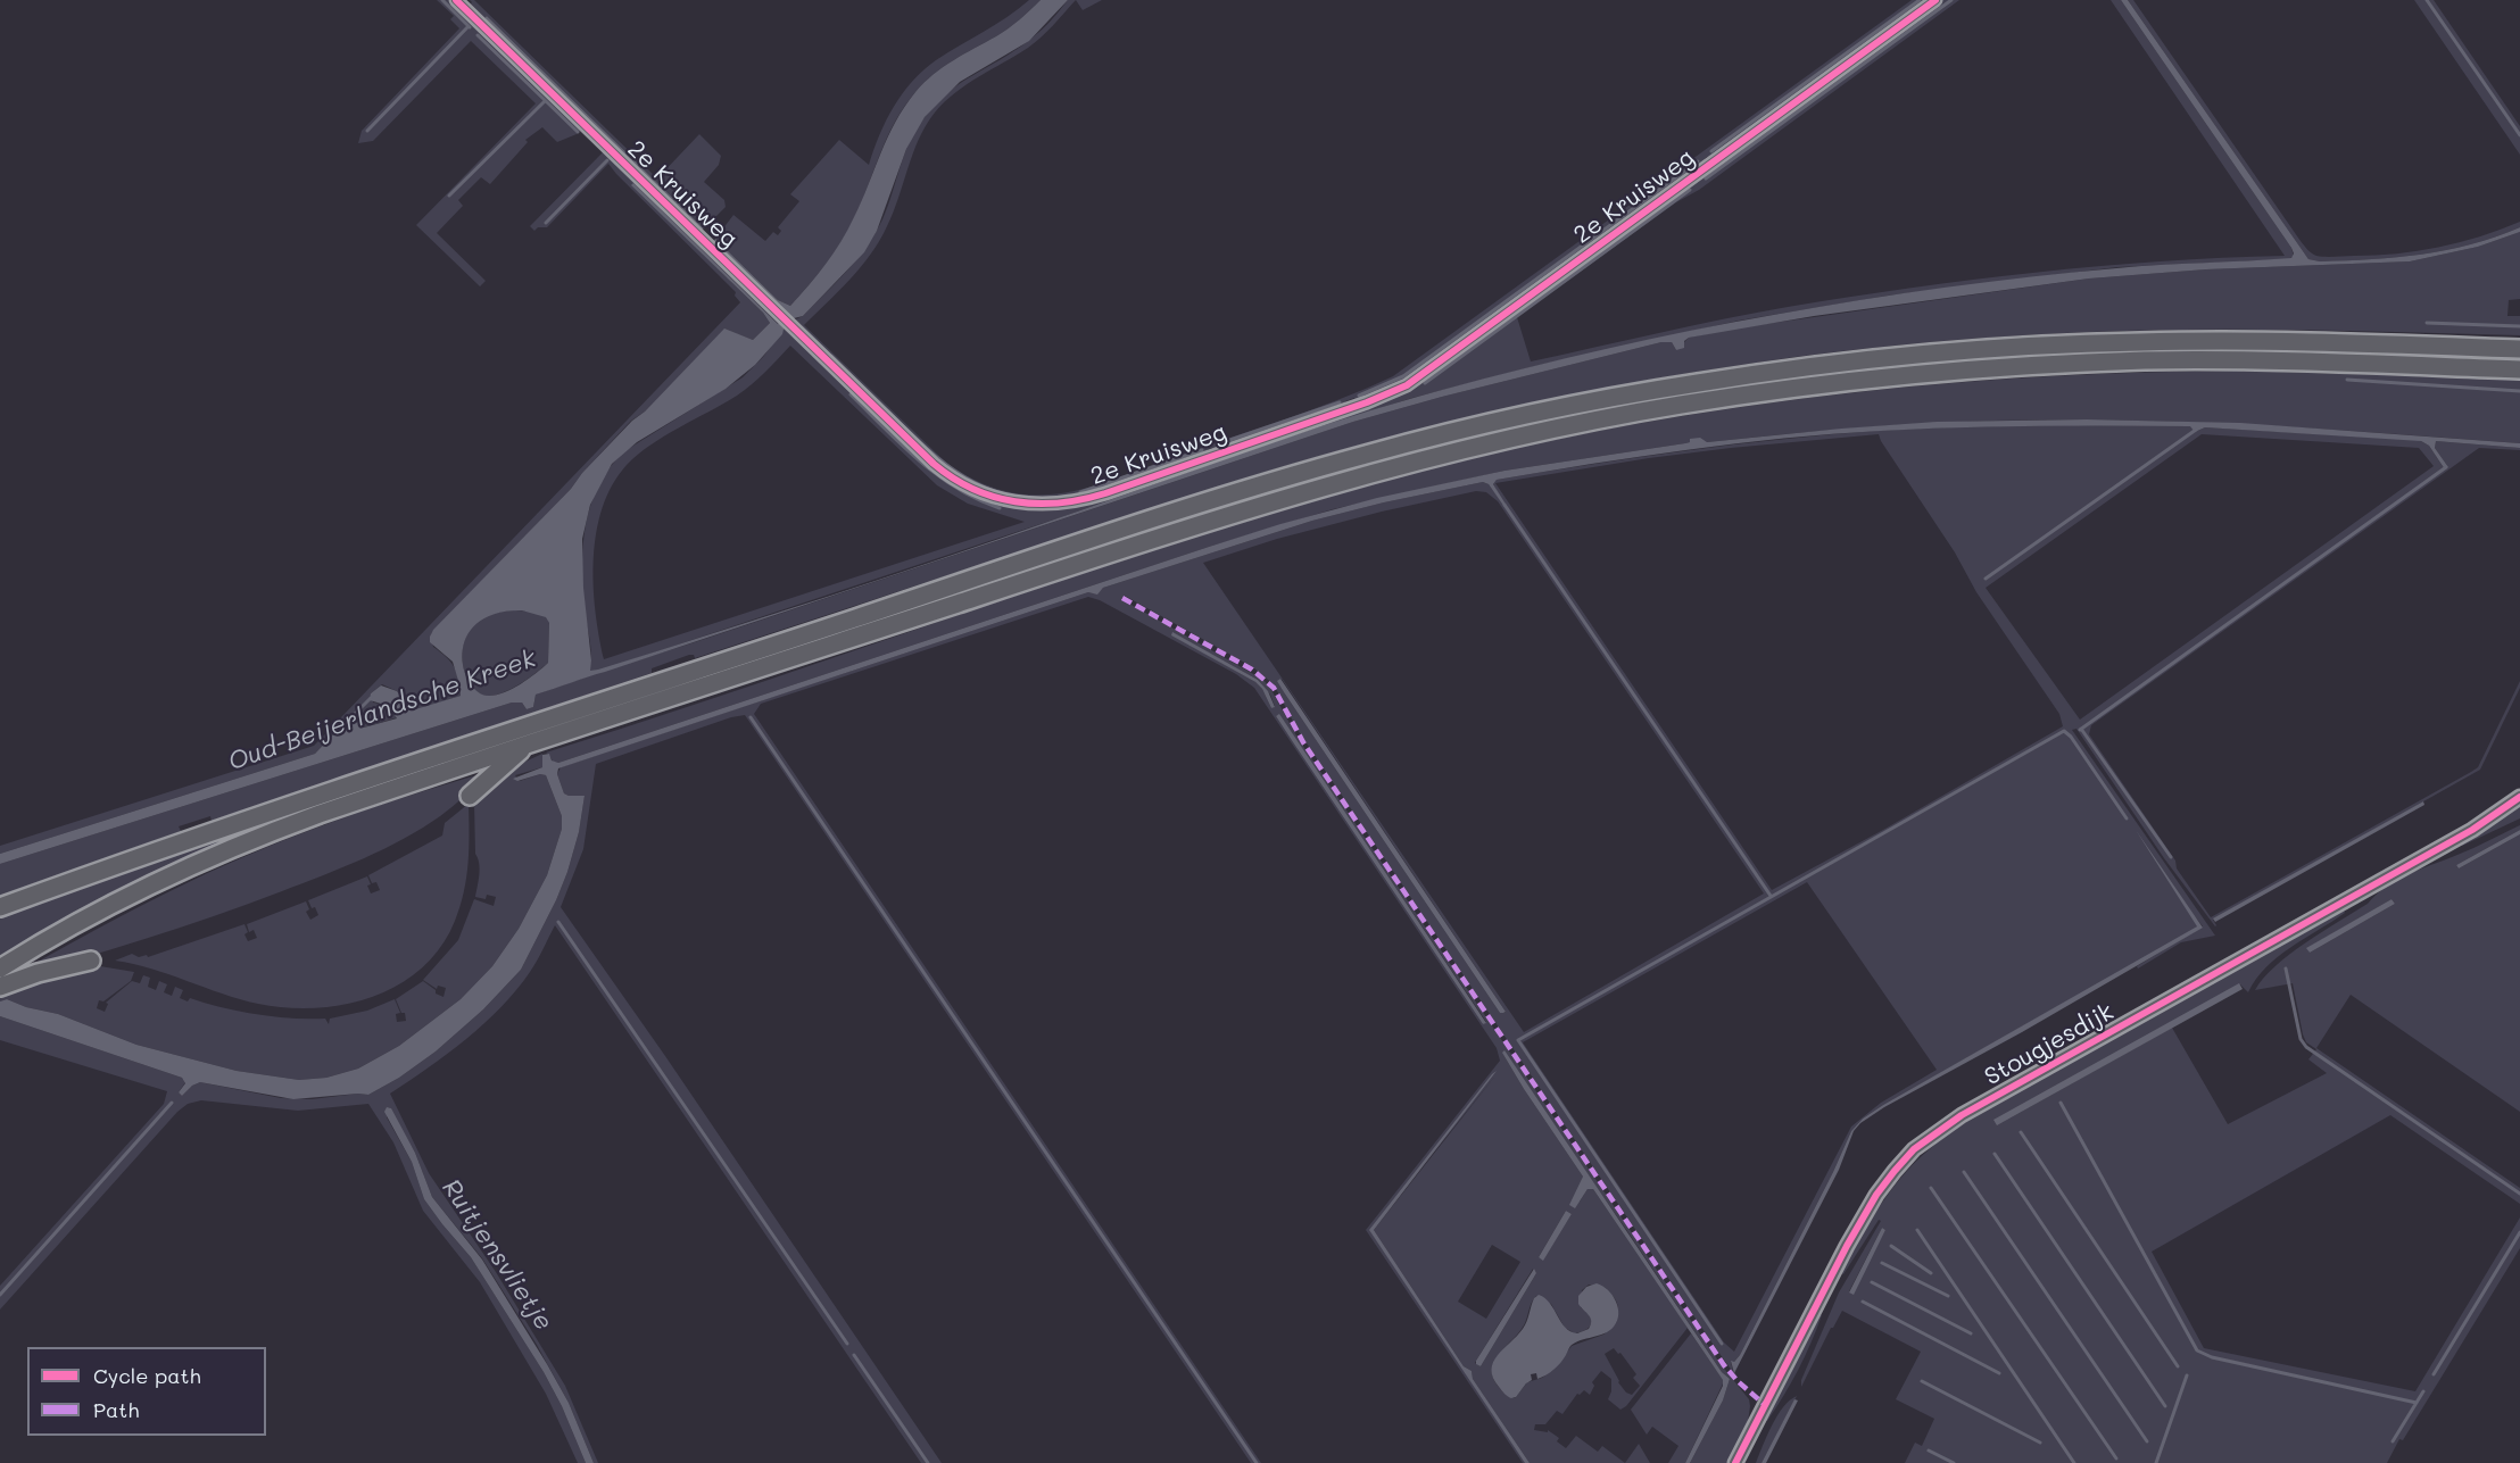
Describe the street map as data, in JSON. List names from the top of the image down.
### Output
{
  "streets": {
    "street": ["2e Kruisweg", "Stougjesdijk"]
  },
  "water": ["Oud-Beijerlandsche Kreek", "Ruitjensvlietje"],
  "legend": ["Cycle path", "Path"]
}
